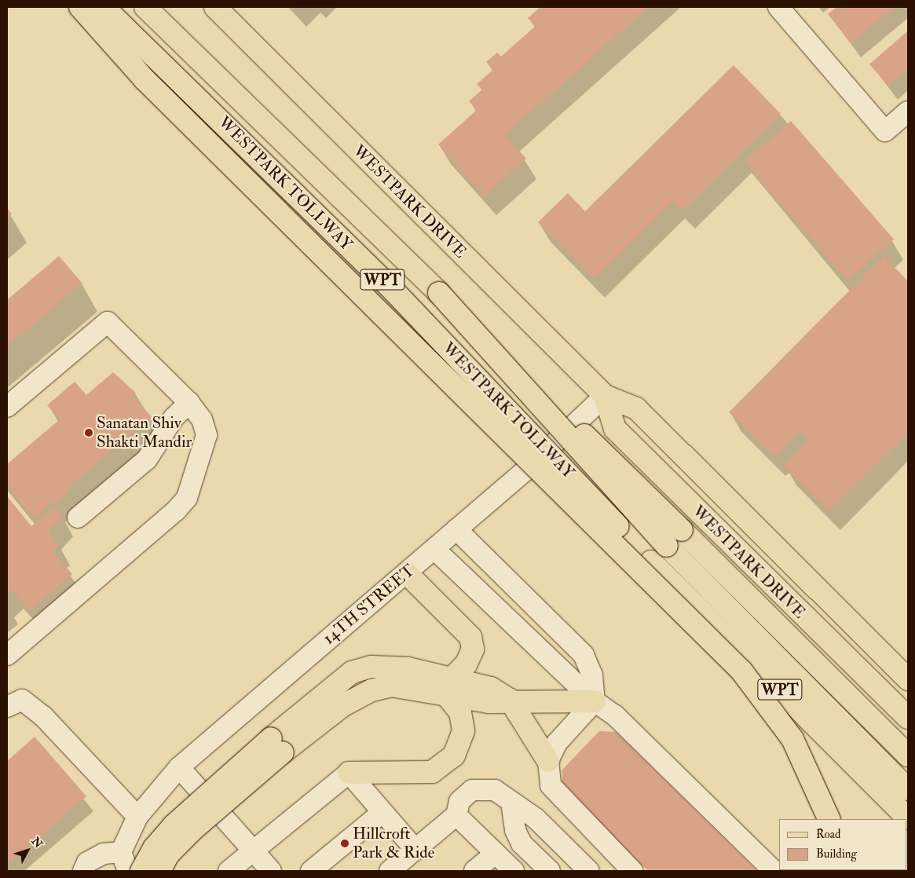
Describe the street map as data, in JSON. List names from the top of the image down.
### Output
{
  "streets": {
    "main road": ["WESTPARK TOLLWAY", "WESTPARK DRIVE", "WPT"],
    "street": ["14TH STREET"]
  },
  "crossings": [
    ["WESTPARK DRIVE", "14TH STREET"]
  ],
  "places": ["Sanatan Shiv Shakti Mandir", "Hillcroft Park & Ride"],
  "legend": ["Road", "Building"],
  "north": "top right"
}
